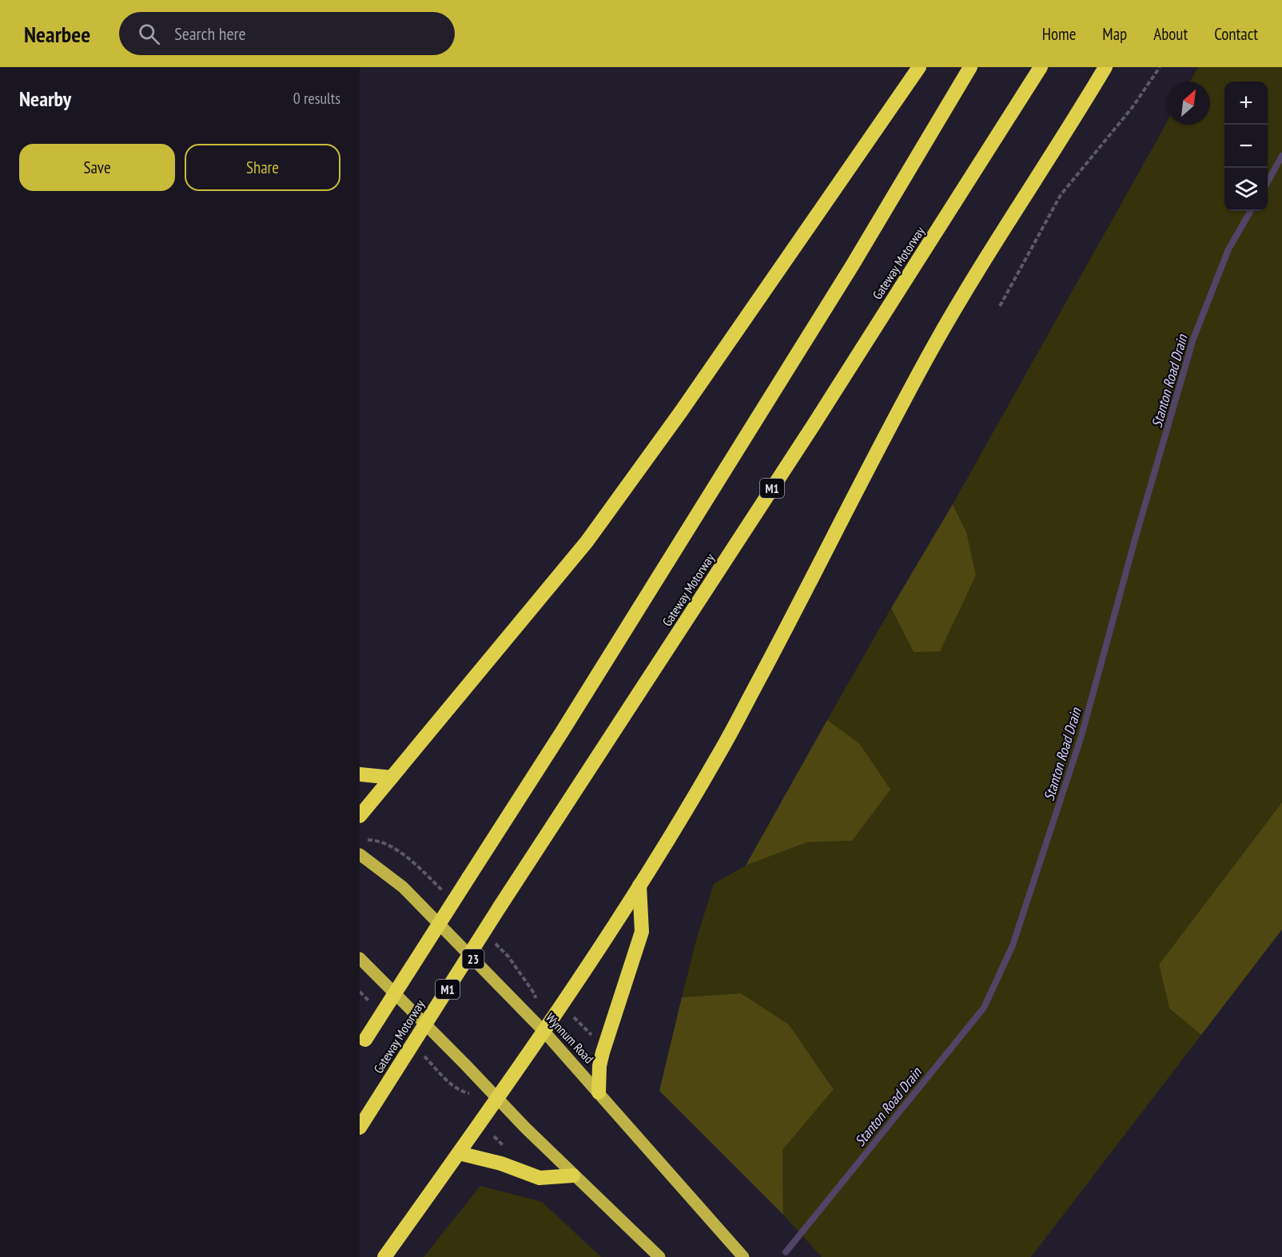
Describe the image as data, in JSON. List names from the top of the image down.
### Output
{
  "streets": {
    "highway": ["Gateway Motorway", "M1"],
    "main road": ["23", "Wynnum Road"]
  },
  "water": ["Stanton Road Drain"],
  "north": "top right",
  "page": {
    "header": "Nearbee",
    "search": "Search here",
    "nav": [
      "Home",
      "Map",
      "About",
      "Contact"
    ],
    "heading": ["Nearby", "0 results"],
    "map_buttons": ["+", "−"],
    "buttons": ["Save", "Share"]
  }
}
